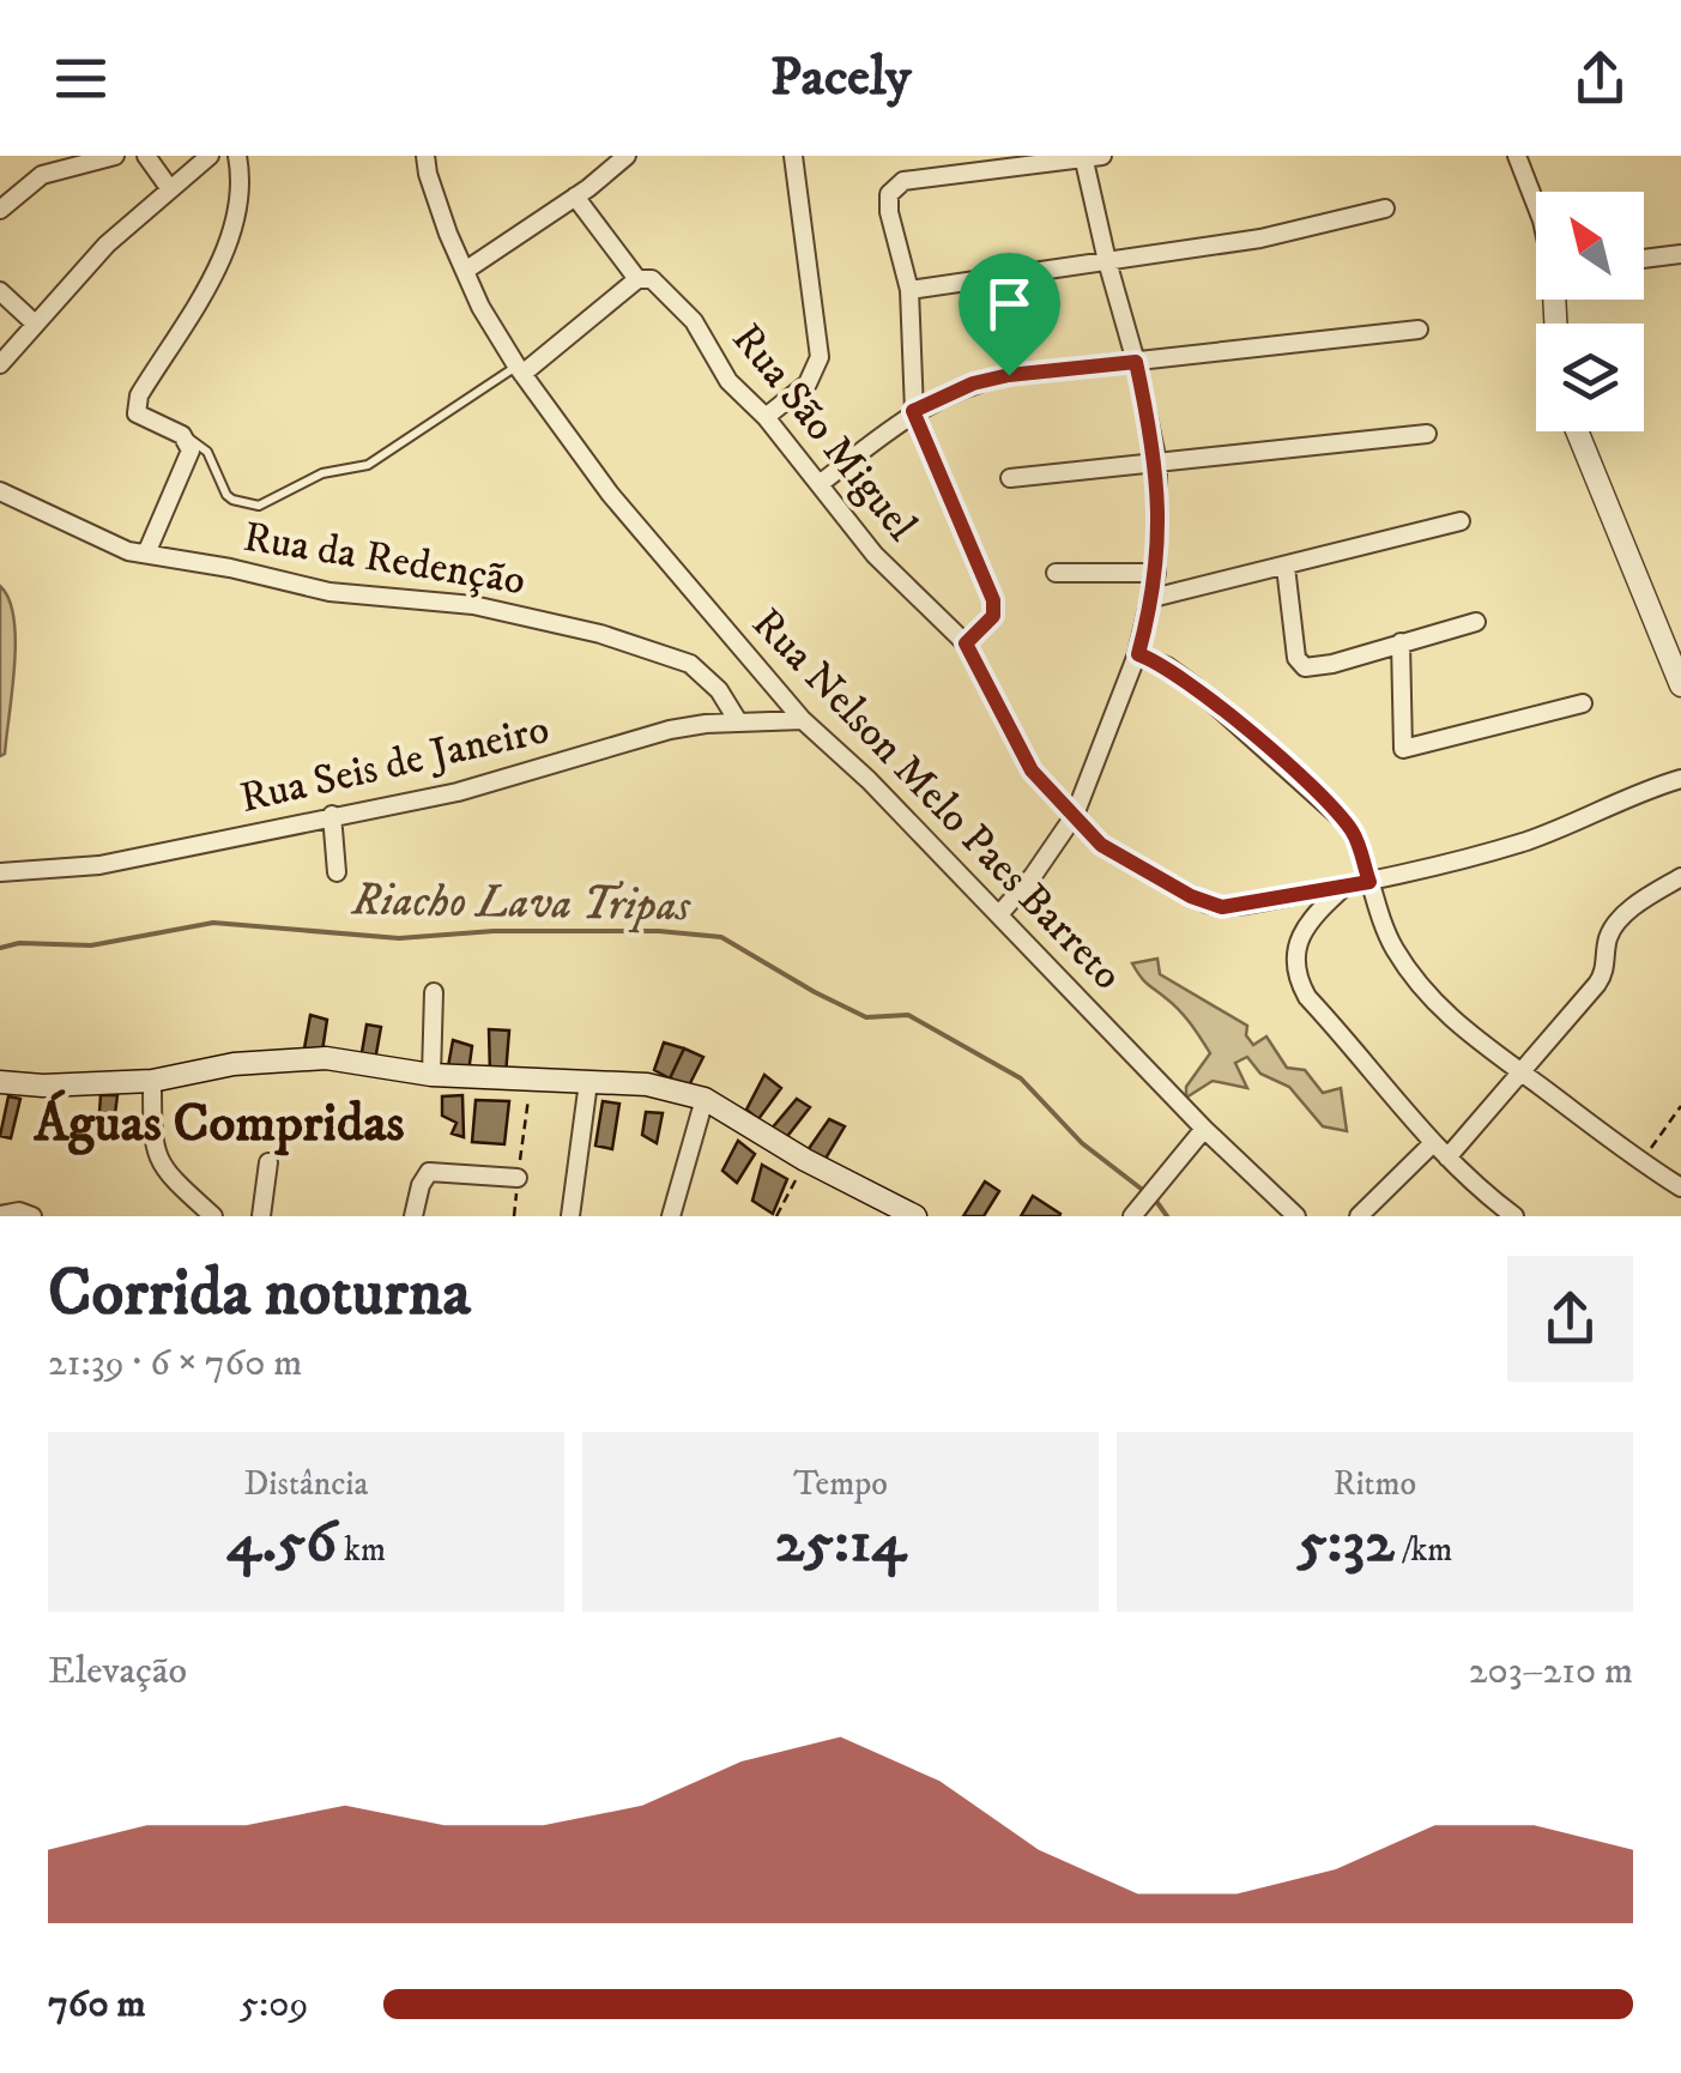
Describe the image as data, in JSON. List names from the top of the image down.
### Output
{
  "streets": {
    "street": [
      "Rua São Miguel",
      "Rua da Redenção",
      "Rua Seis de Janeiro",
      "Rua Nelson Melo Paes Barreto"
    ]
  },
  "crossings": [
    ["Rua da Redenção", "Rua Seis de Janeiro"],
    ["Rua Seis de Janeiro", "Rua Nelson Melo Paes Barreto"]
  ],
  "districts": ["Águas Compridas"],
  "water": ["Riacho Lava Tripas"],
  "north": "top left",
  "page": {
    "header": "Pacely",
    "heading": ["Corrida noturna", "21:39 · 6 × 760 m"],
    "stats": [
      ["Distância", "4.56 km"],
      ["Tempo", "25:14"],
      ["Ritmo", "5:32 /km"]
    ],
    "chart": ["Elevação", "203–210 m"],
    "list": [
      {
        "name": "760 m",
        "note": "5:09"
      }
    ]
  }
}
